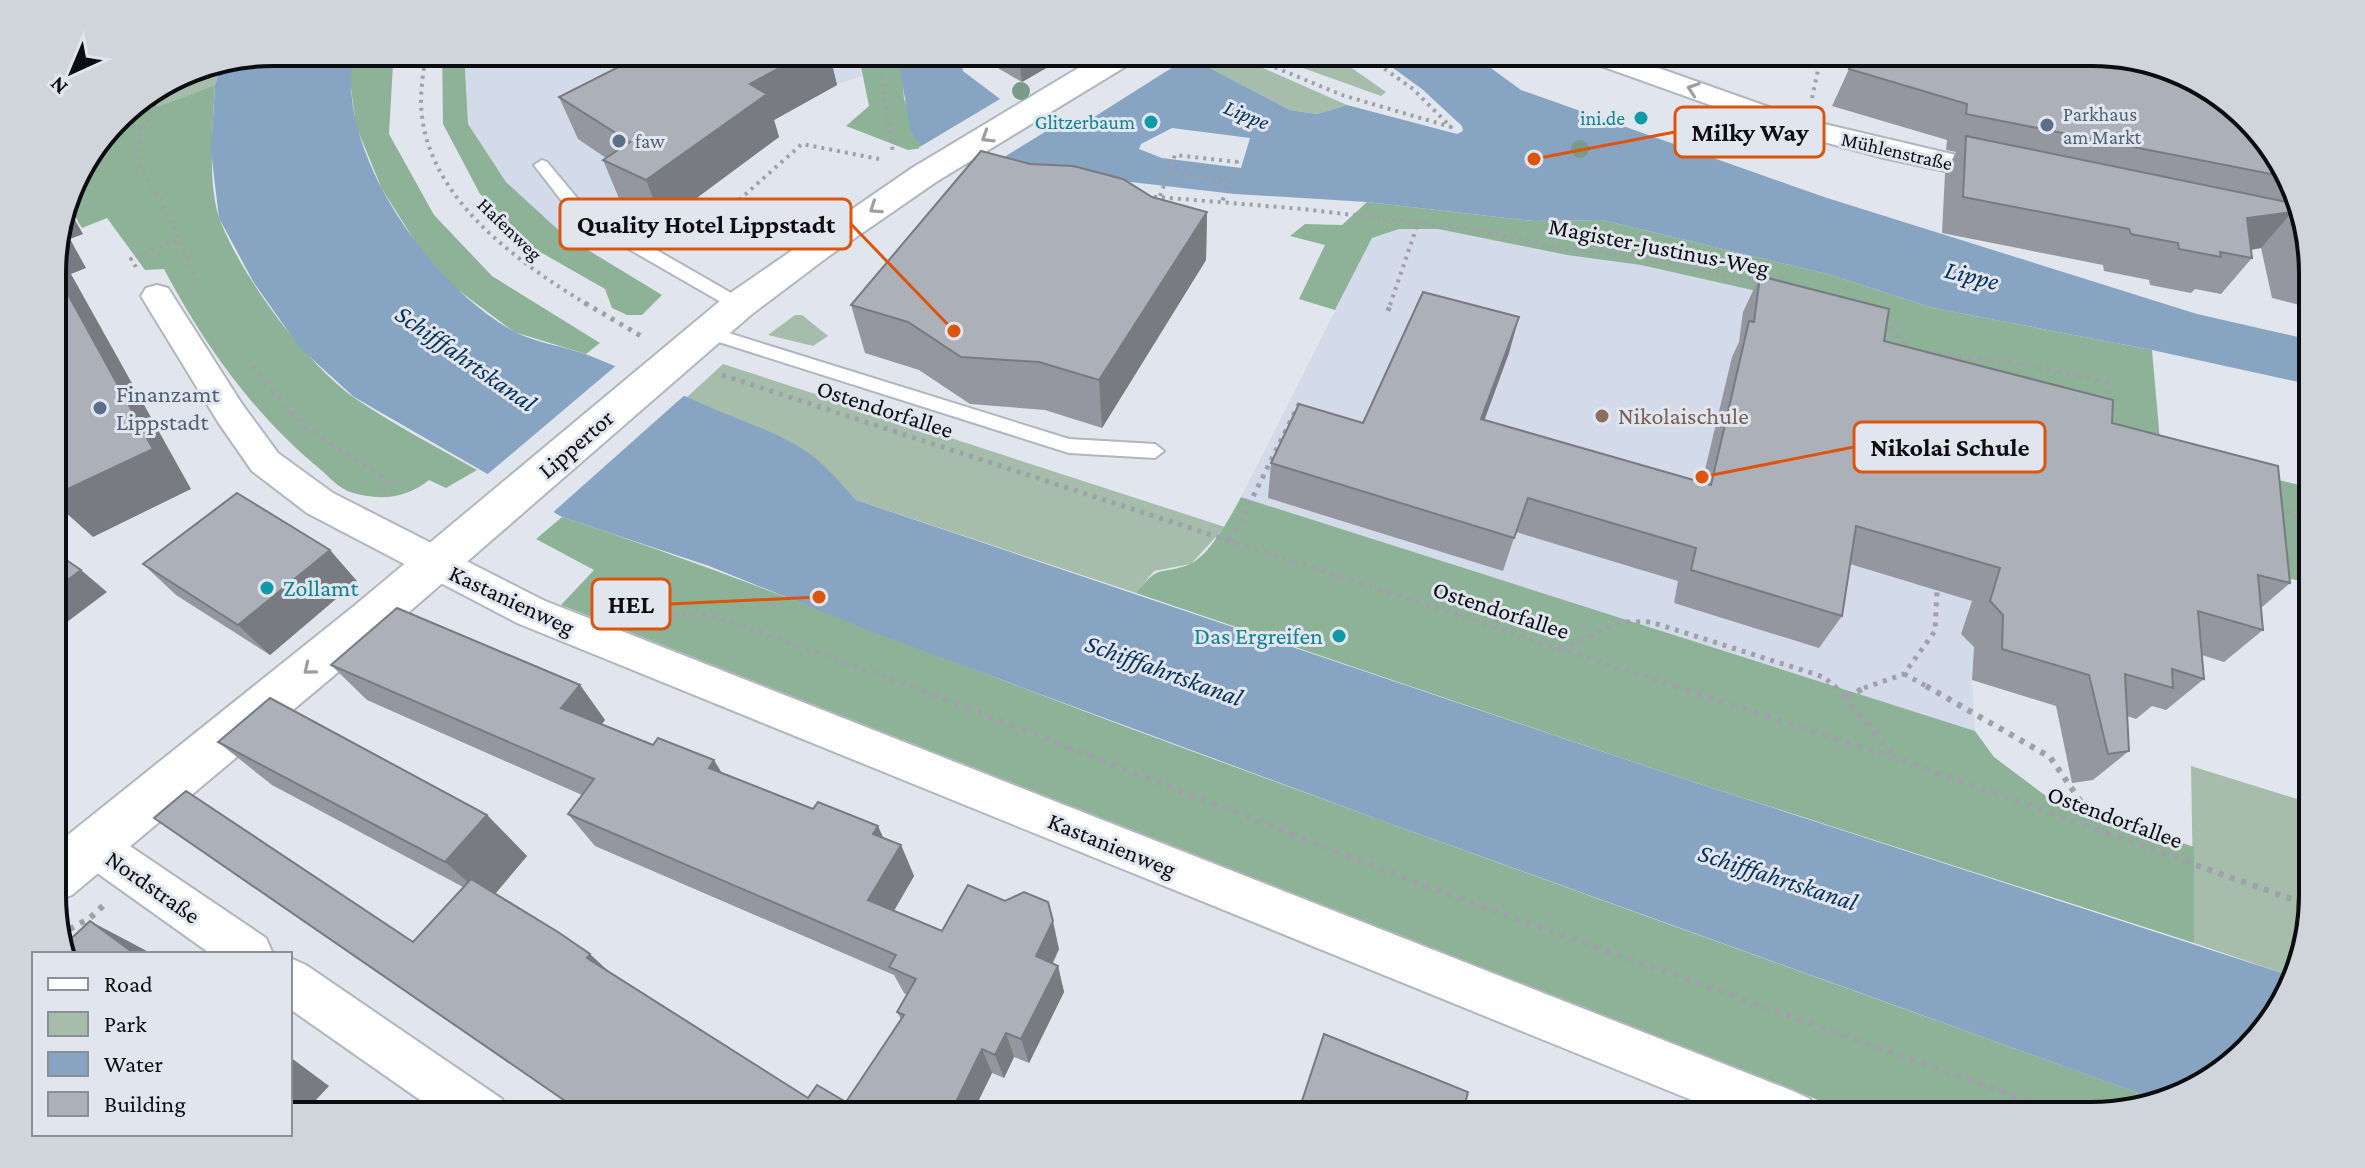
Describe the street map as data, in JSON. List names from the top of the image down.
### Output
{
  "streets": {
    "street": [
      "Mühlenstraße",
      "Lippertor",
      "Kastanienweg",
      "Nordstraße"
    ],
    "path": ["Hafenweg", "Magister-Justinus-Weg", "Ostendorfallee"]
  },
  "crossings": [
    ["Hafenweg", "Ostendorfallee"],
    ["Hafenweg", "Lippertor"],
    ["Ostendorfallee", "Lippertor"],
    ["Lippertor", "Kastanienweg"],
    ["Lippertor", "Nordstraße"]
  ],
  "one_way": ["Mühlenstraße", "Lippertor"],
  "water": ["Lippe", "Schifffahrtskanal"],
  "places": [
    "ini.de",
    "Glitzerbaum",
    "Parkhaus am Markt",
    "faw",
    "Milky Way",
    "Quality Hotel Lippstadt",
    "Finanzamt Lippstadt",
    "Nikolaischule",
    "Nikolai Schule",
    "Zollamt",
    "HEL",
    "Das Ergreifen"
  ],
  "legend": [
    "Road",
    "Park",
    "Water",
    "Building"
  ],
  "north": "bottom left"
}
